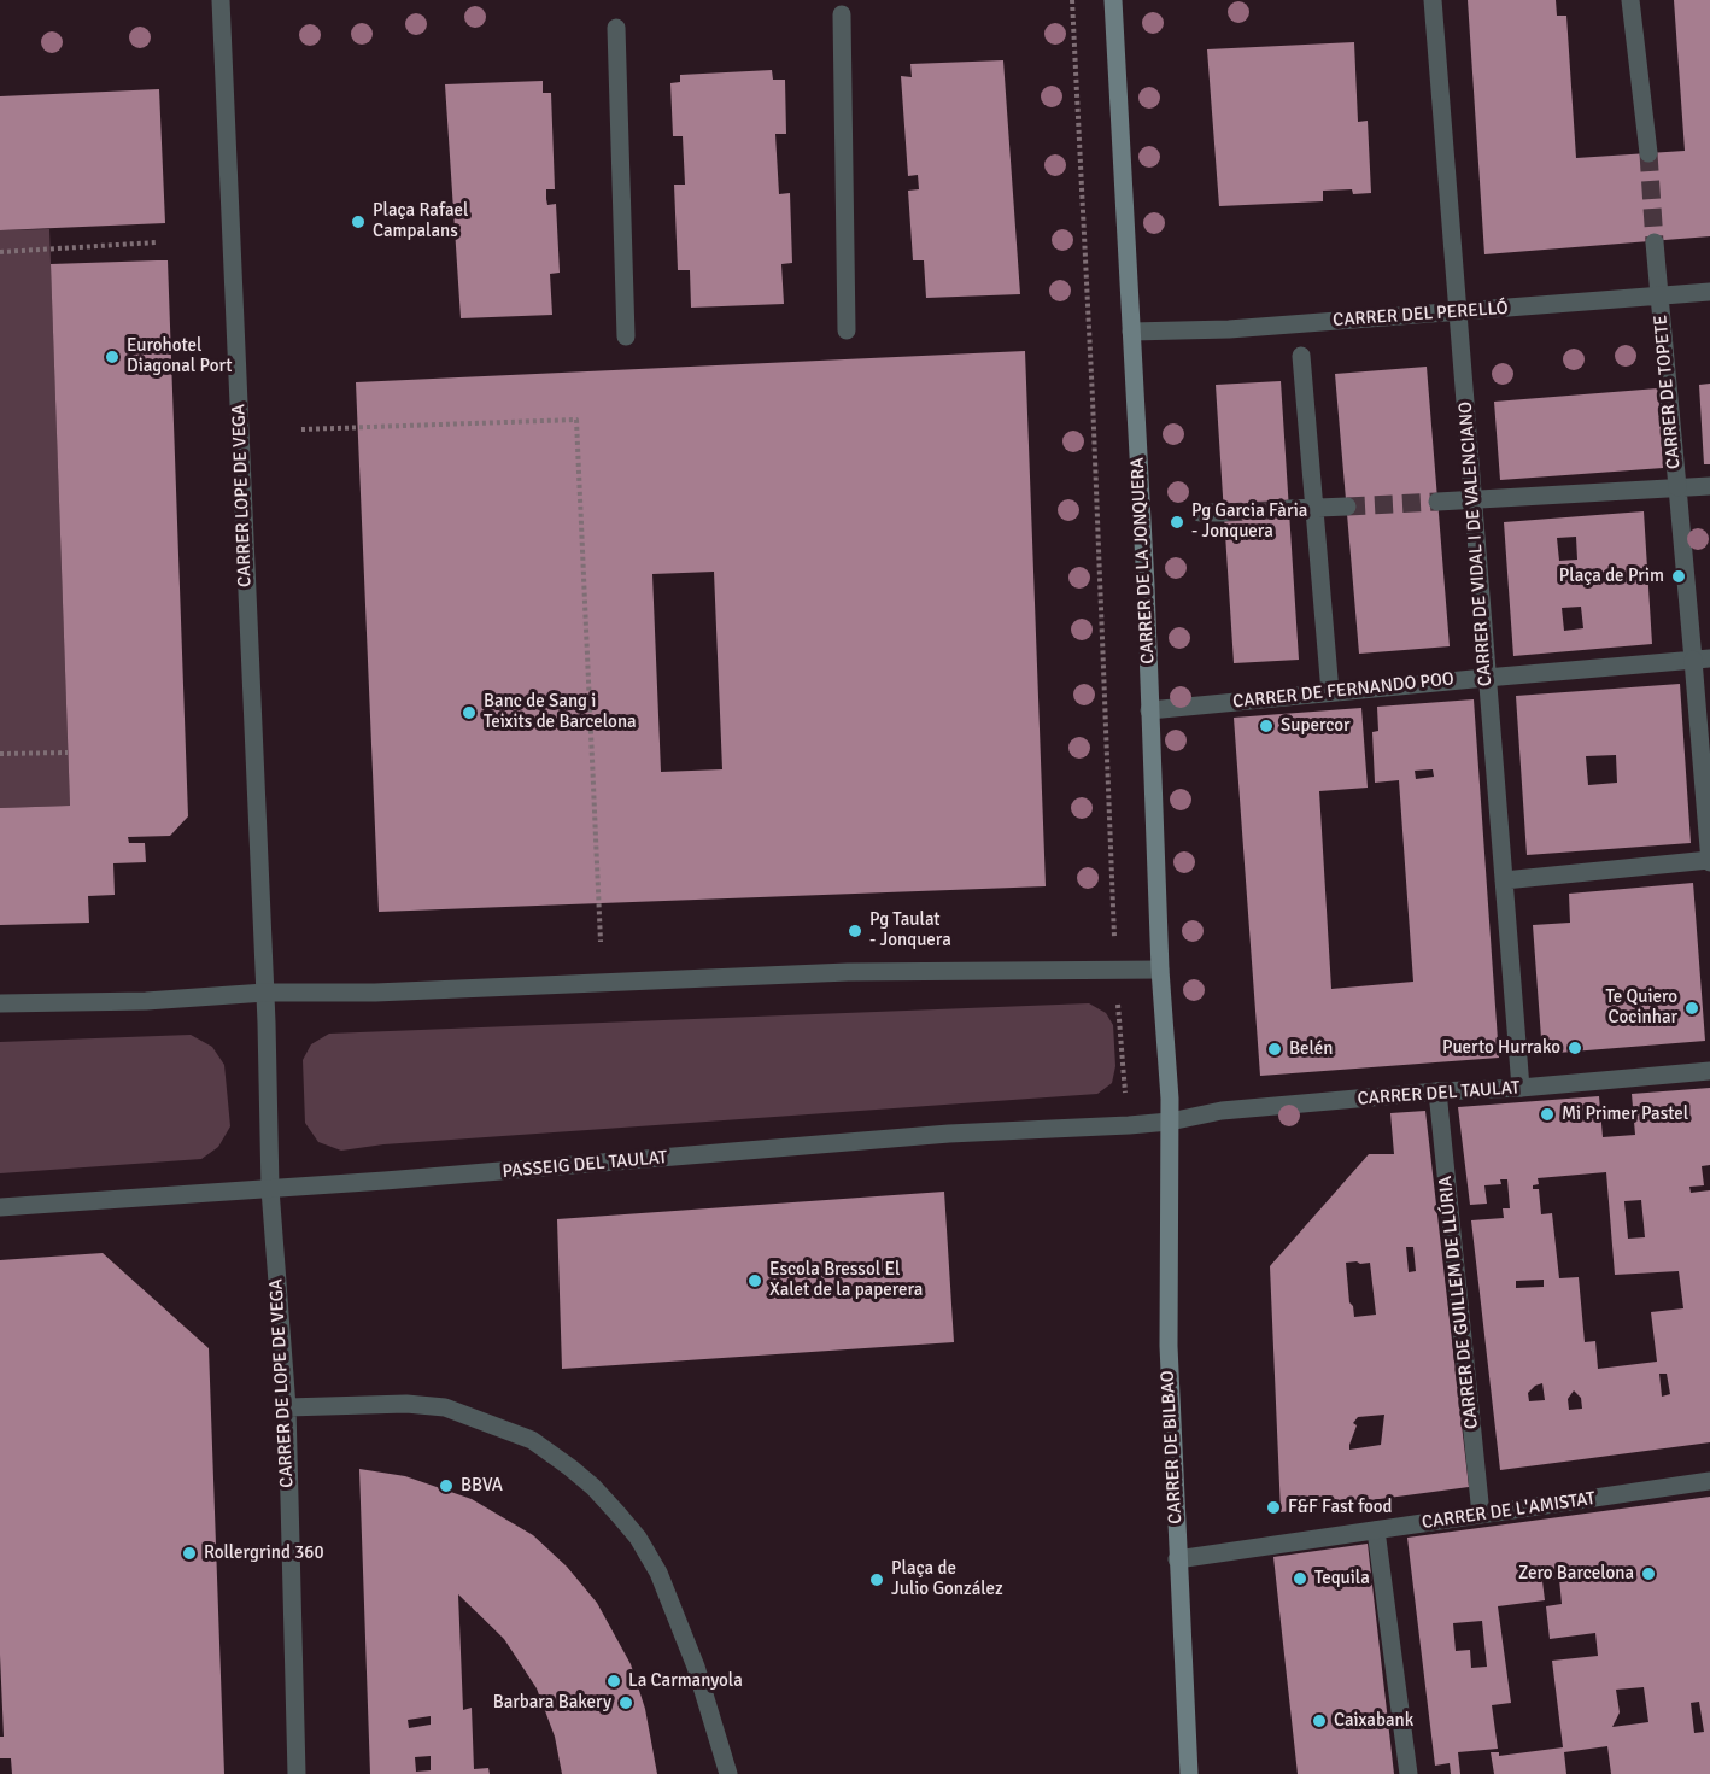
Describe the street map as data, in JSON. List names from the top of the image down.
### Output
{
  "streets": {
    "main road": ["CARRER DE LA JONQUERA", "CARRER DE BILBAO"],
    "street": [
      "CARRER DEL PERELLÓ",
      "CARRER DE TOPETE",
      "CARRER LOPE DE VEGA",
      "CARRER DE VIDAL I DE VALENCIANO",
      "CARRER DE FERNANDO POO",
      "CARRER DEL TAULAT",
      "PASSEIG DEL TAULAT",
      "CARRER DE GUILLEM DE LLÚRIA",
      "CARRER DE LOPE DE VEGA",
      "CARRER DE L'AMISTAT"
    ]
  },
  "crossings": [
    ["CARRER DEL PERELLÓ", "CARRER DE TOPETE"],
    ["CARRER DEL PERELLÓ", "CARRER DE VIDAL I DE VALENCIANO"],
    ["CARRER DEL PERELLÓ", "CARRER DE LA JONQUERA"],
    ["CARRER DE TOPETE", "CARRER DE FERNANDO POO"],
    ["CARRER LOPE DE VEGA", "CARRER DE LOPE DE VEGA"],
    ["CARRER DE VIDAL I DE VALENCIANO", "CARRER DE FERNANDO POO"],
    ["CARRER DE VIDAL I DE VALENCIANO", "CARRER DEL TAULAT"],
    ["CARRER DE LA JONQUERA", "CARRER DE FERNANDO POO"],
    ["CARRER DE LA JONQUERA", "CARRER DEL TAULAT"],
    ["CARRER DE LA JONQUERA", "PASSEIG DEL TAULAT"],
    ["CARRER DE LA JONQUERA", "CARRER DE BILBAO"],
    ["CARRER DEL TAULAT", "PASSEIG DEL TAULAT"],
    ["CARRER DEL TAULAT", "CARRER DE GUILLEM DE LLÚRIA"],
    ["CARRER DEL TAULAT", "CARRER DE BILBAO"],
    ["PASSEIG DEL TAULAT", "CARRER DE LOPE DE VEGA"],
    ["PASSEIG DEL TAULAT", "CARRER DE BILBAO"],
    ["CARRER DE GUILLEM DE LLÚRIA", "CARRER DE L'AMISTAT"],
    ["CARRER DE BILBAO", "CARRER DE L'AMISTAT"]
  ],
  "places": [
    "Plaça Rafael Campalans",
    "Eurohotel Diagonal Port",
    "Pg Garcia Fària - Jonquera",
    "Plaça de Prim",
    "Banc de Sang i Teixits de Barcelona",
    "Supercor",
    "Pg Taulat - Jonquera",
    "Te Quiero Cocinhar",
    "Puerto Hurrako",
    "Belén",
    "Mi Primer Pastel",
    "Escola Bressol El Xalet de la paperera",
    "BBVA",
    "F&F Fast food",
    "Rollergrind 360",
    "Zero Barcelona",
    "Tequila",
    "Plaça de Julio González",
    "La Carmanyola",
    "Barbara Bakery",
    "Caixabank"
  ]
}
